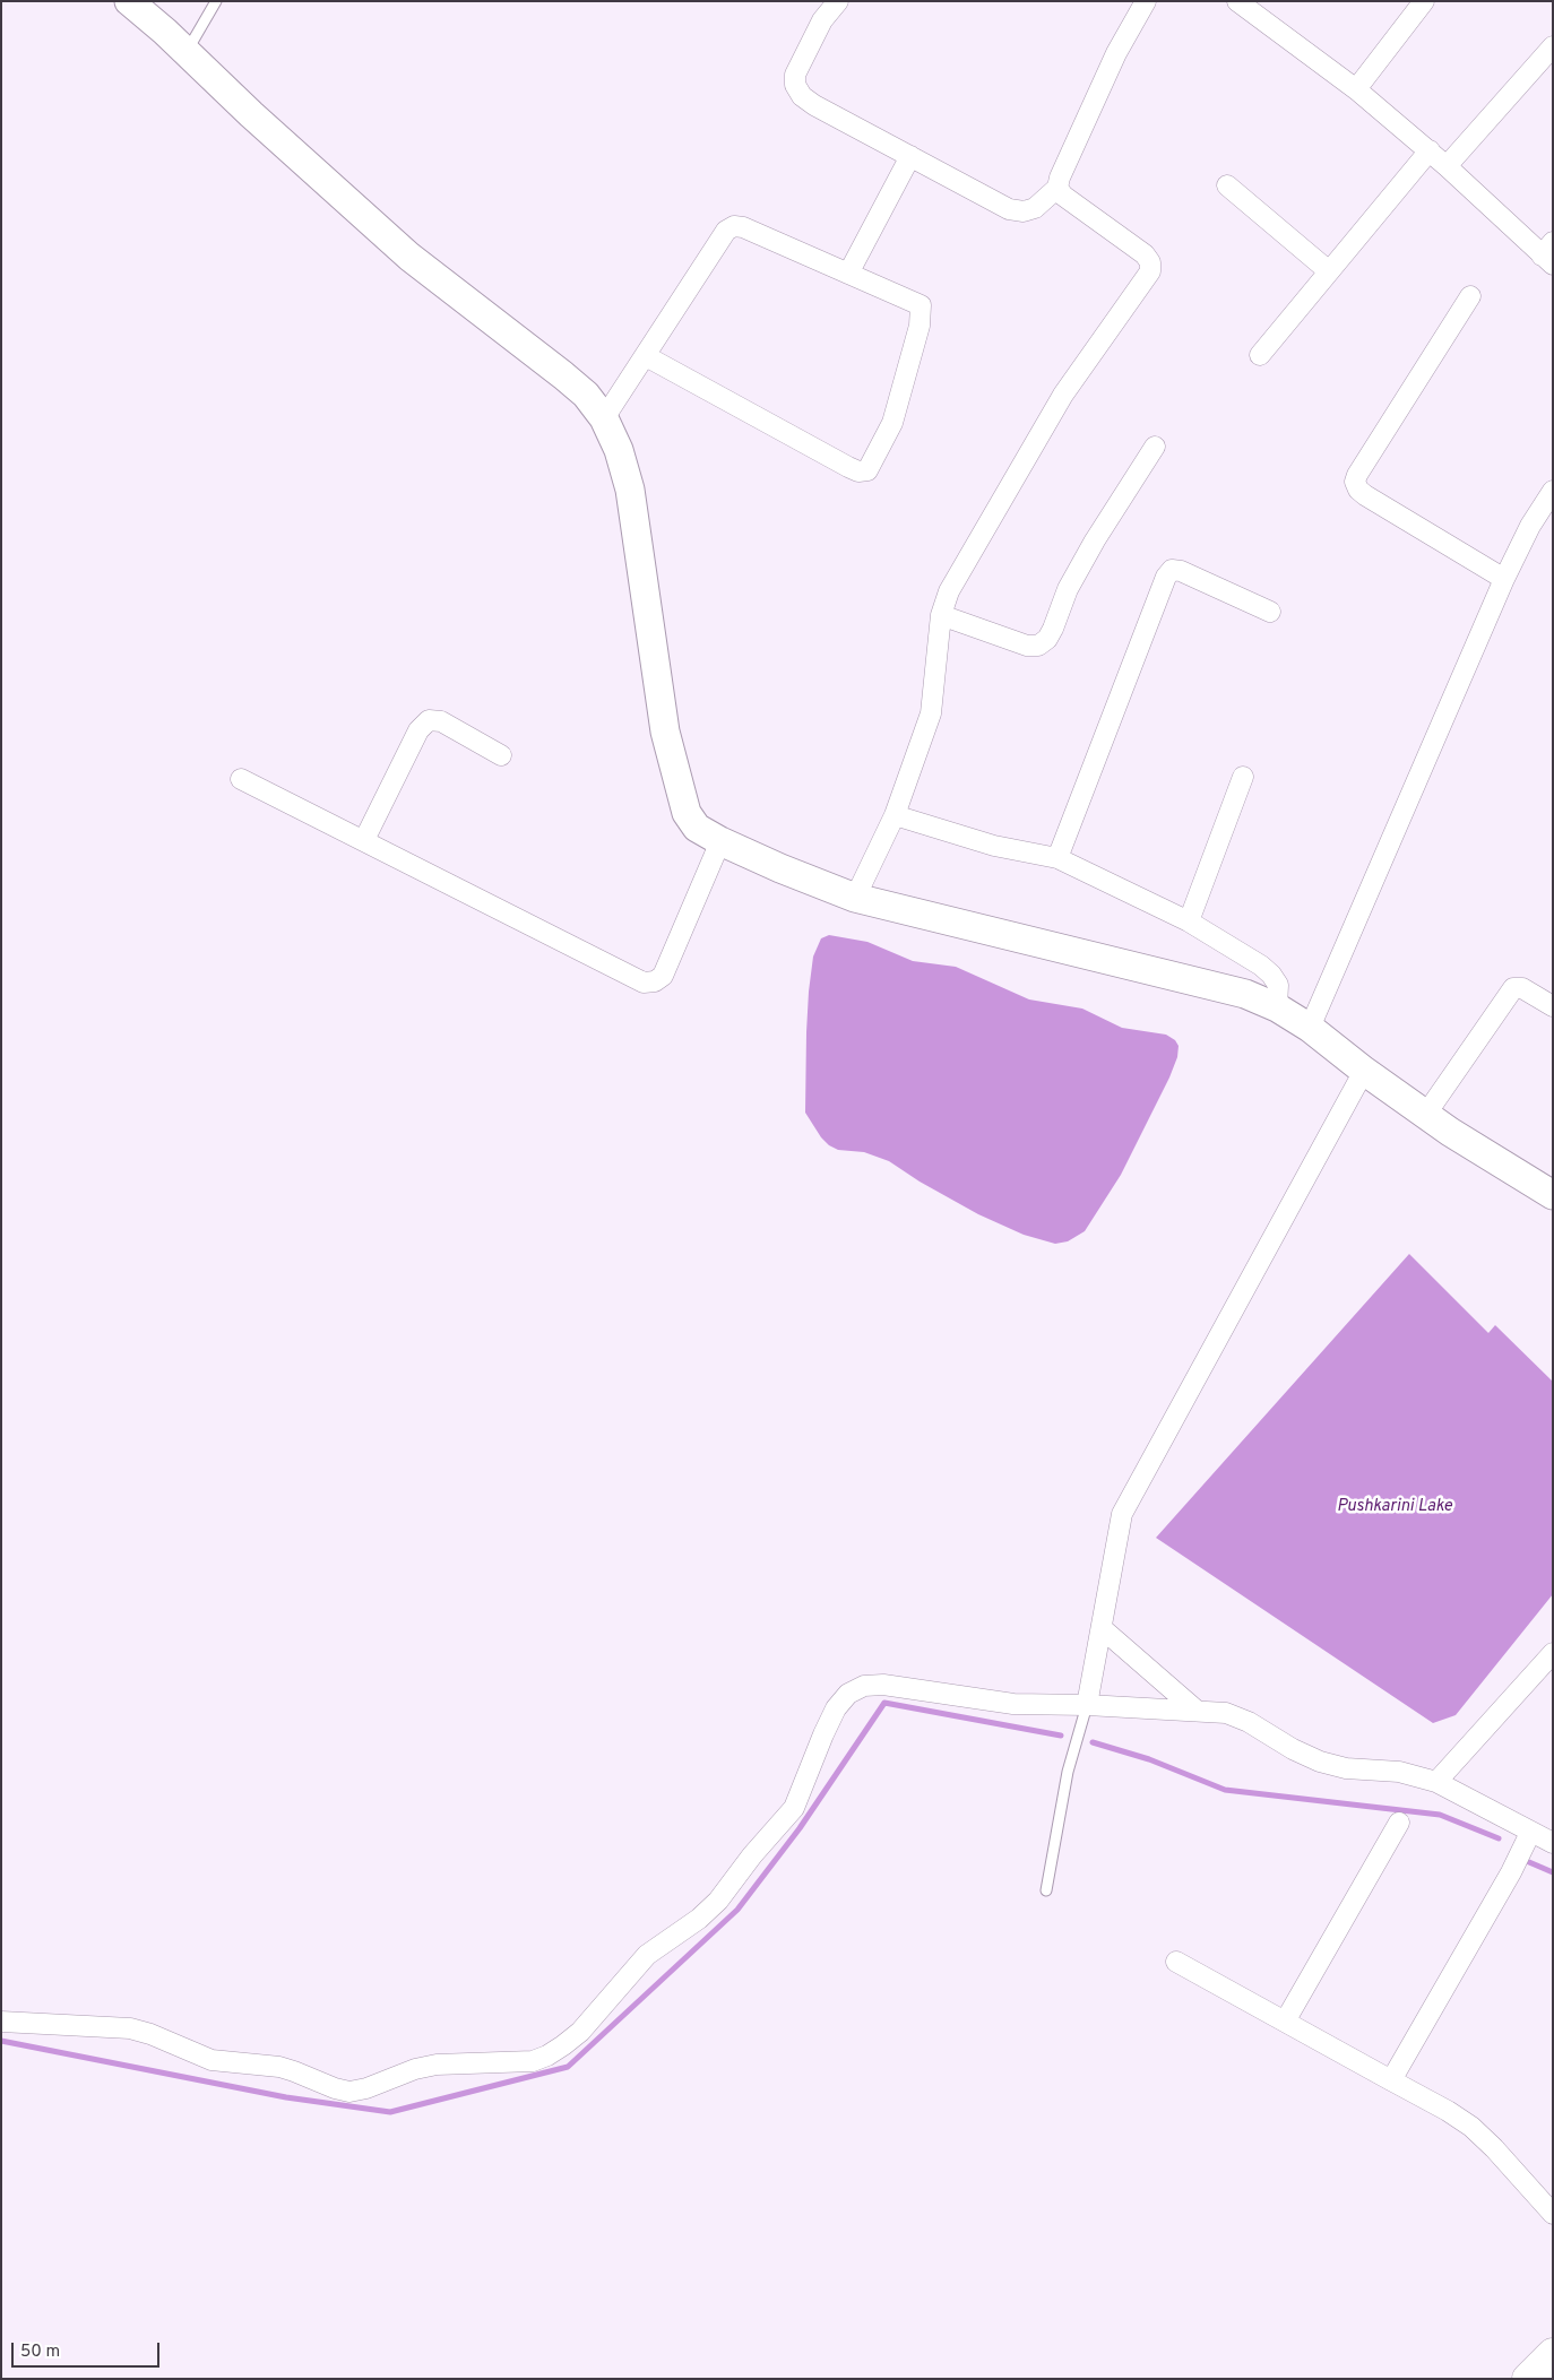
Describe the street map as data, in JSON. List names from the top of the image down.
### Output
{
  "water": ["Pushkarini Lake"],
  "scale_bar": "50 m"
}
